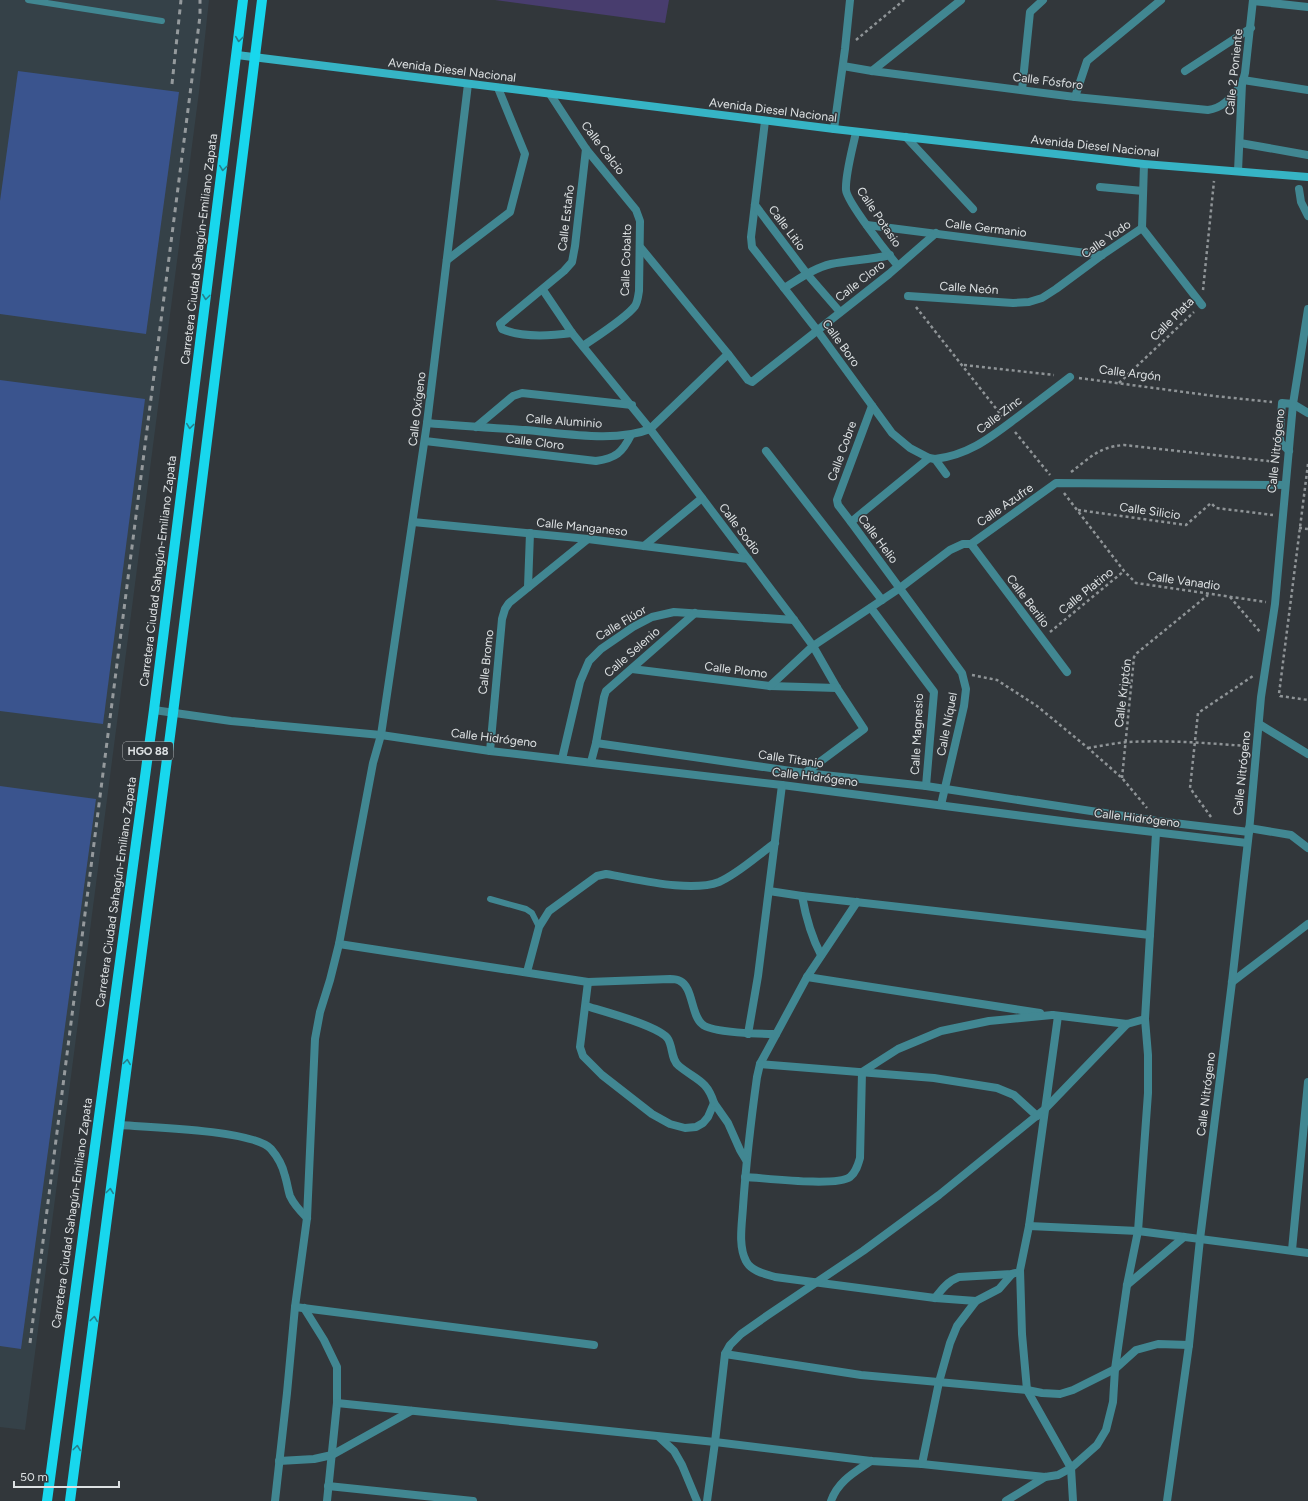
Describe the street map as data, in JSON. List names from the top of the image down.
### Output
{
  "streets": {
    "main road": ["Carretera Ciudad Sahagún-Emiliano Zapata", "HGO 88"],
    "street": [
      "Avenida Diesel Nacional",
      "Calle 2 Poniente",
      "Calle Fósforo",
      "Calle Calcio",
      "Calle Potasio",
      "Calle Estaño",
      "Calle Litio",
      "Calle Germanio",
      "Calle Yodo",
      "Calle Cobalto",
      "Calle Cloro",
      "Calle Neón",
      "Calle Boro",
      "Calle Oxígeno",
      "Calle Zinc",
      "Calle Aluminio",
      "Calle Cobre",
      "Calle Nitrógeno",
      "Calle Azufre",
      "Calle Manganeso",
      "Calle Sodio",
      "Calle Helio",
      "Calle Berilio",
      "Calle Flúor",
      "Calle Selenio",
      "Calle Bromo",
      "Calle Plomo",
      "Calle Níquel",
      "Calle Magnesio",
      "Calle Hidrógeno",
      "Calle Titanio"
    ],
    "path": [
      "Calle Plata",
      "Calle Argón",
      "Calle Silicio",
      "Calle Vanadio",
      "Calle Platino",
      "Calle Kriptón"
    ]
  },
  "crossings": [
    ["Avenida Diesel Nacional", "Calle 2 Poniente"],
    ["Avenida Diesel Nacional", "Calle Calcio"],
    ["Avenida Diesel Nacional", "Calle Potasio"],
    ["Avenida Diesel Nacional", "Calle Litio"],
    ["Avenida Diesel Nacional", "Calle Yodo"],
    ["Avenida Diesel Nacional", "Carretera Ciudad Sahagún-Emiliano Zapata"],
    ["Avenida Diesel Nacional", "Calle Oxígeno"],
    ["Avenida Diesel Nacional", "HGO 88"],
    ["Calle 2 Poniente", "Calle Fósforo"],
    ["Calle Calcio", "Calle Estaño"],
    ["Calle Calcio", "Calle Cobalto"],
    ["Calle Potasio", "Calle Germanio"],
    ["Calle Potasio", "Calle Cloro"],
    ["Calle Estaño", "Calle Sodio"],
    ["Calle Litio", "Calle Cloro"],
    ["Calle Litio", "Calle Boro"],
    ["Calle Germanio", "Calle Yodo"],
    ["Calle Germanio", "Calle Cloro"],
    ["Calle Yodo", "Calle Neón"],
    ["Carretera Ciudad Sahagún-Emiliano Zapata", "Calle Hidrógeno"],
    ["Calle Cobalto", "Calle Cloro"],
    ["Calle Cobalto", "Calle Sodio"],
    ["Calle Cloro", "Calle Boro"],
    ["Calle Cloro", "Calle Oxígeno"],
    ["Calle Cloro", "Calle Aluminio"],
    ["Calle Plata", "Calle Argón"],
    ["Calle Boro", "Calle Zinc"],
    ["Calle Boro", "Calle Cobre"],
    ["Calle Argón", "Calle Zinc"],
    ["Calle Oxígeno", "Calle Aluminio"],
    ["Calle Oxígeno", "Calle Manganeso"],
    ["Calle Oxígeno", "Calle Hidrógeno"],
    ["Calle Zinc", "Calle Helio"],
    ["Calle Aluminio", "Calle Sodio"],
    ["Calle Cobre", "Calle Helio"],
    ["Calle Nitrógeno", "Calle Silicio"],
    ["Calle Nitrógeno", "Calle Vanadio"],
    ["Calle Nitrógeno", "Calle Hidrógeno"],
    ["Calle Azufre", "Calle Sodio"],
    ["Calle Azufre", "Calle Helio"],
    ["Calle Azufre", "Calle Berilio"],
    ["Calle Azufre", "Calle Plomo"],
    ["Calle Azufre", "Calle Níquel"],
    ["Calle Azufre", "Calle Magnesio"],
    ["Calle Manganeso", "Calle Sodio"],
    ["Calle Manganeso", "Calle Bromo"],
    ["Calle Sodio", "Calle Flúor"],
    ["Calle Sodio", "Calle Plomo"],
    ["Calle Sodio", "Calle Titanio"],
    ["Calle Helio", "Calle Níquel"],
    ["Calle Vanadio", "Calle Kriptón"],
    ["Calle Platino", "Calle Berilio"],
    ["Calle Flúor", "Calle Selenio"],
    ["Calle Flúor", "Calle Hidrógeno"],
    ["Calle Selenio", "Calle Plomo"],
    ["Calle Selenio", "Calle Hidrógeno"],
    ["Calle Selenio", "Calle Titanio"],
    ["Calle Bromo", "Calle Hidrógeno"],
    ["Calle Níquel", "Calle Hidrógeno"],
    ["Calle Níquel", "Calle Titanio"],
    ["Calle Magnesio", "Calle Titanio"],
    ["Calle Hidrógeno", "HGO 88"]
  ],
  "scale_bar": "50 m"
}
